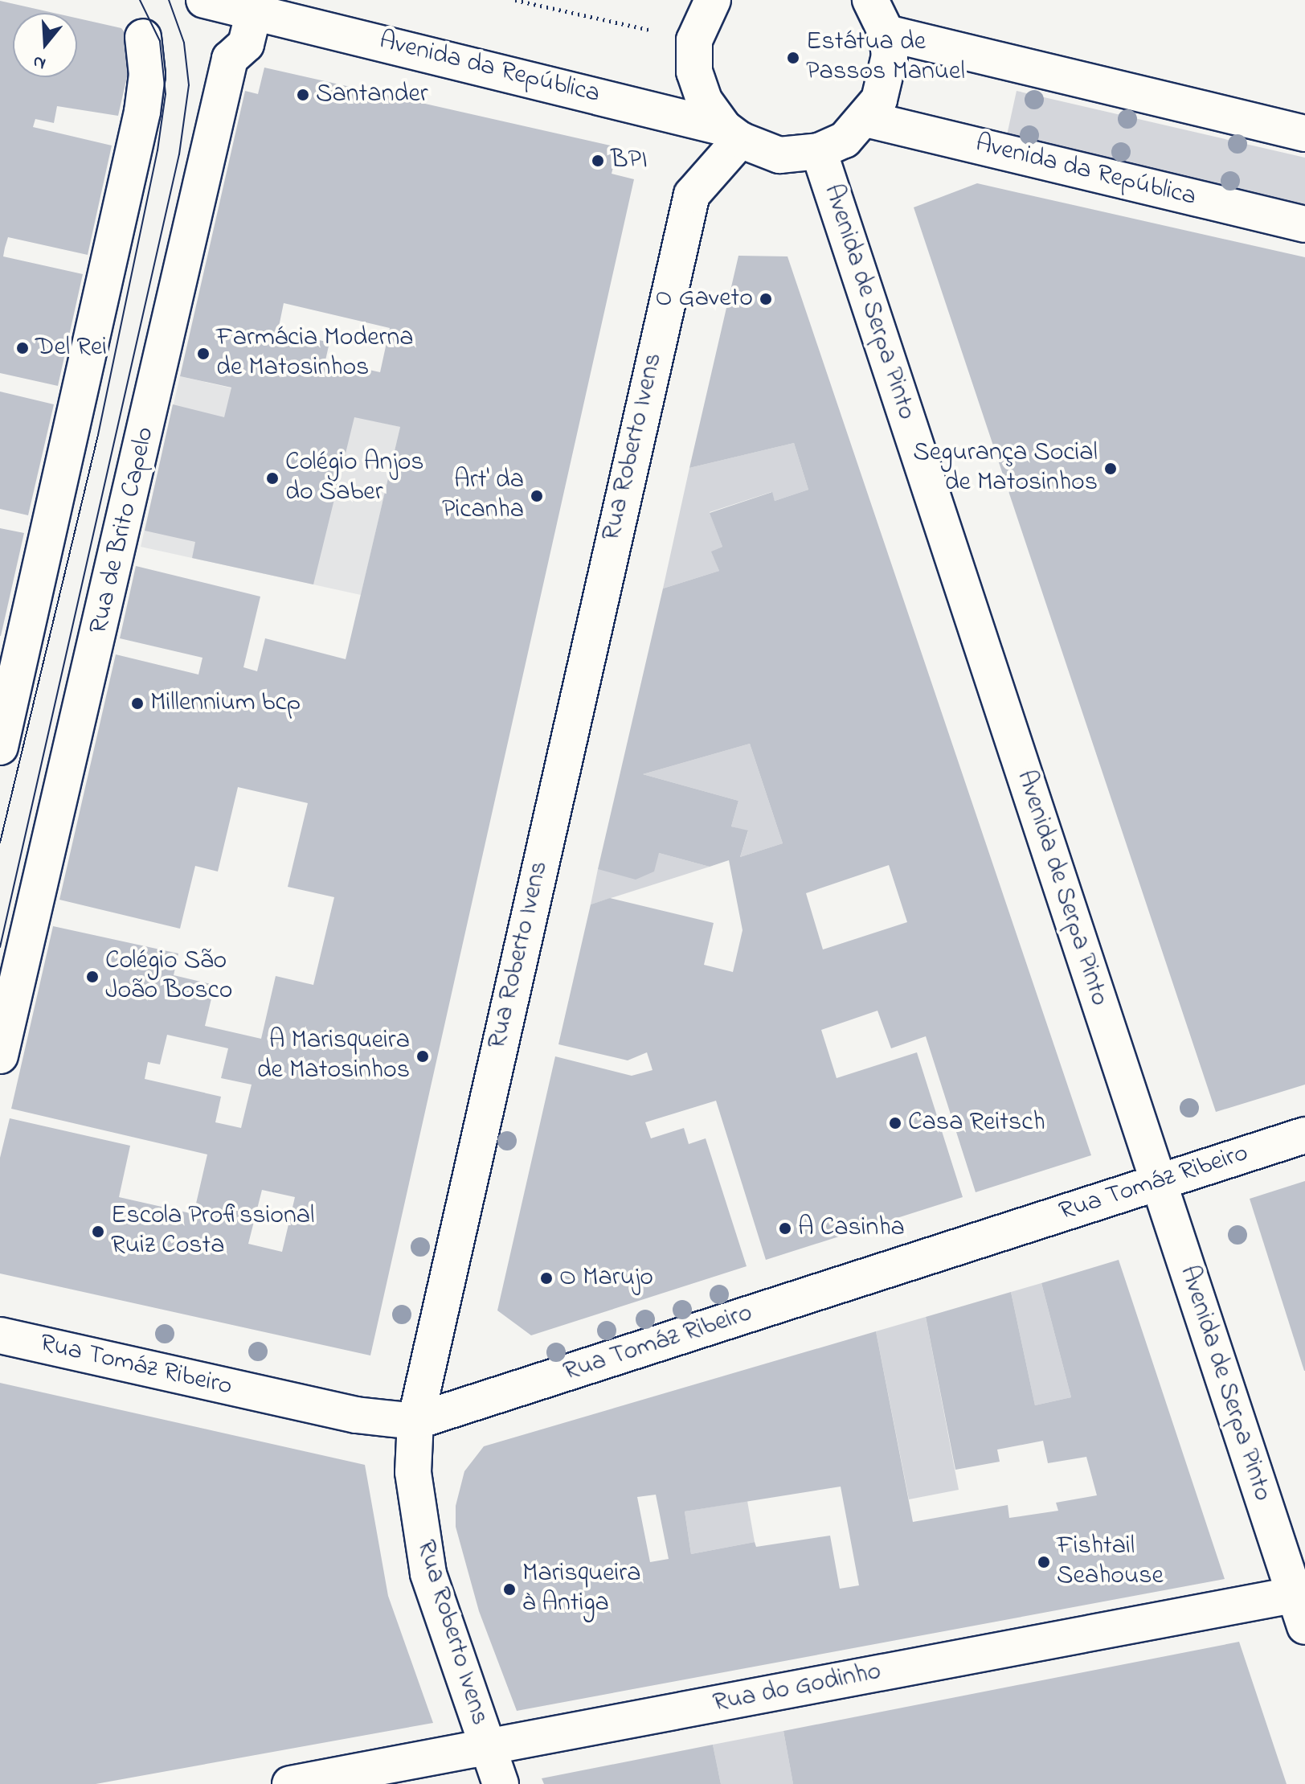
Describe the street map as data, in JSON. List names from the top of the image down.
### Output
{
  "streets": {
    "street": [
      "Avenida da República",
      "Avenida de Serpa Pinto",
      "Rua Roberto Ivens",
      "Rua de Brito Capelo",
      "Rua Tomáz Ribeiro",
      "Rua do Godinho"
    ]
  },
  "crossings": [
    ["Avenida da República", "Avenida de Serpa Pinto"],
    ["Avenida da República", "Rua Roberto Ivens"],
    ["Avenida da República", "Rua de Brito Capelo"],
    ["Avenida de Serpa Pinto", "Rua Tomáz Ribeiro"],
    ["Avenida de Serpa Pinto", "Rua do Godinho"],
    ["Rua Roberto Ivens", "Rua Tomáz Ribeiro"],
    ["Rua Roberto Ivens", "Rua do Godinho"]
  ],
  "places": [
    "Estátua de Passos Manuel",
    "Santander",
    "BPI",
    "O Gaveto",
    "Del Rei",
    "Farmácia Moderna de Matosinhos",
    "Segurança Social de Matosinhos",
    "Colégio Anjos do Saber",
    "Art' da Picanha",
    "Millennium bcp",
    "Colégio São João Bosco",
    "A Marisqueira de Matosinhos",
    "Casa Reitsch",
    "A Casinha",
    "Escola Profissional Ruiz Costa",
    "O Marujo",
    "Fishtail Seahouse",
    "Marisqueira à Antiga"
  ],
  "north": "bottom"
}
